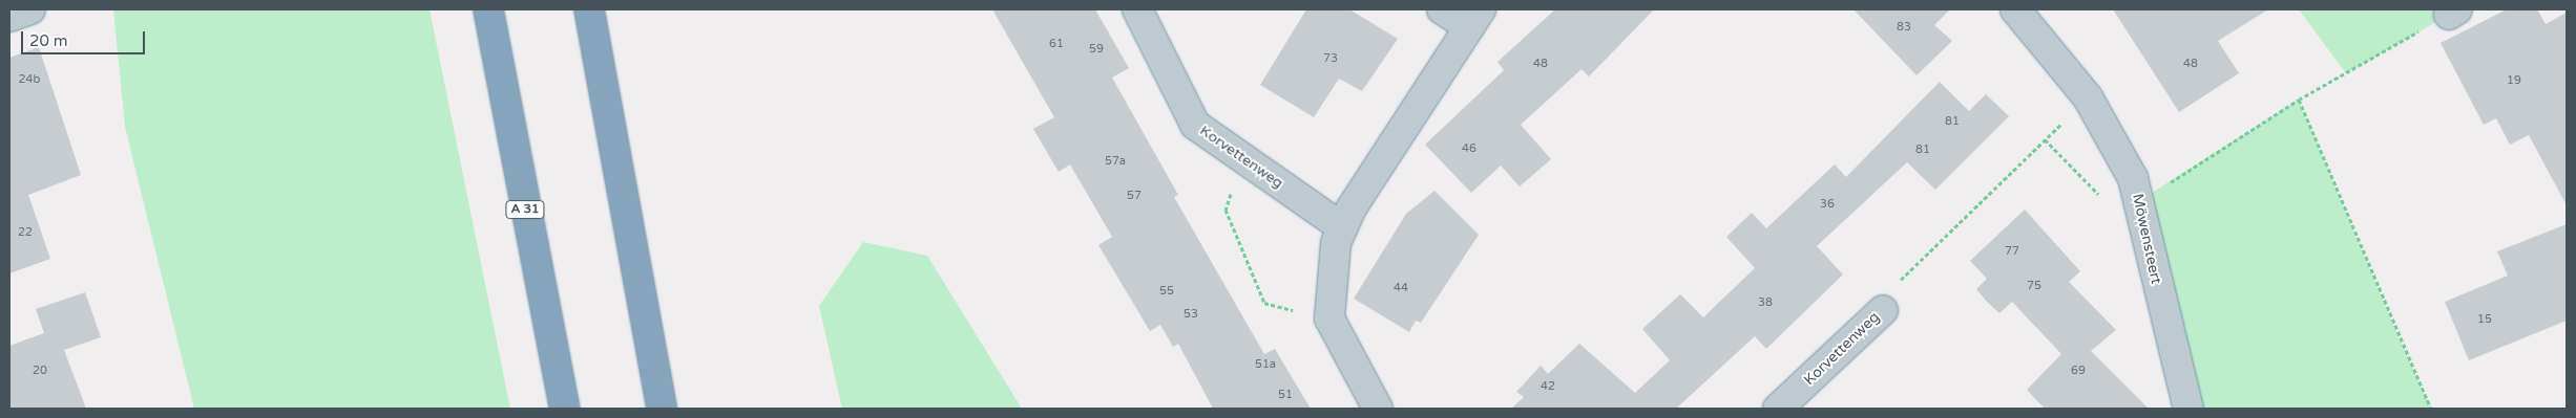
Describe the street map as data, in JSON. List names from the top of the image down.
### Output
{
  "streets": {
    "highway": ["A 31"],
    "street": ["Korvettenweg", "Möwensteert"]
  },
  "house_numbers": [
    "83",
    "61",
    "59",
    "73",
    "48",
    "48",
    "24b",
    "19",
    "81",
    "46",
    "81",
    "57a",
    "57",
    "36",
    "22",
    "77",
    "75",
    "44",
    "55",
    "38",
    "53",
    "15",
    "51a",
    "20",
    "69",
    "42",
    "51"
  ],
  "scale_bar": "20 m"
}
